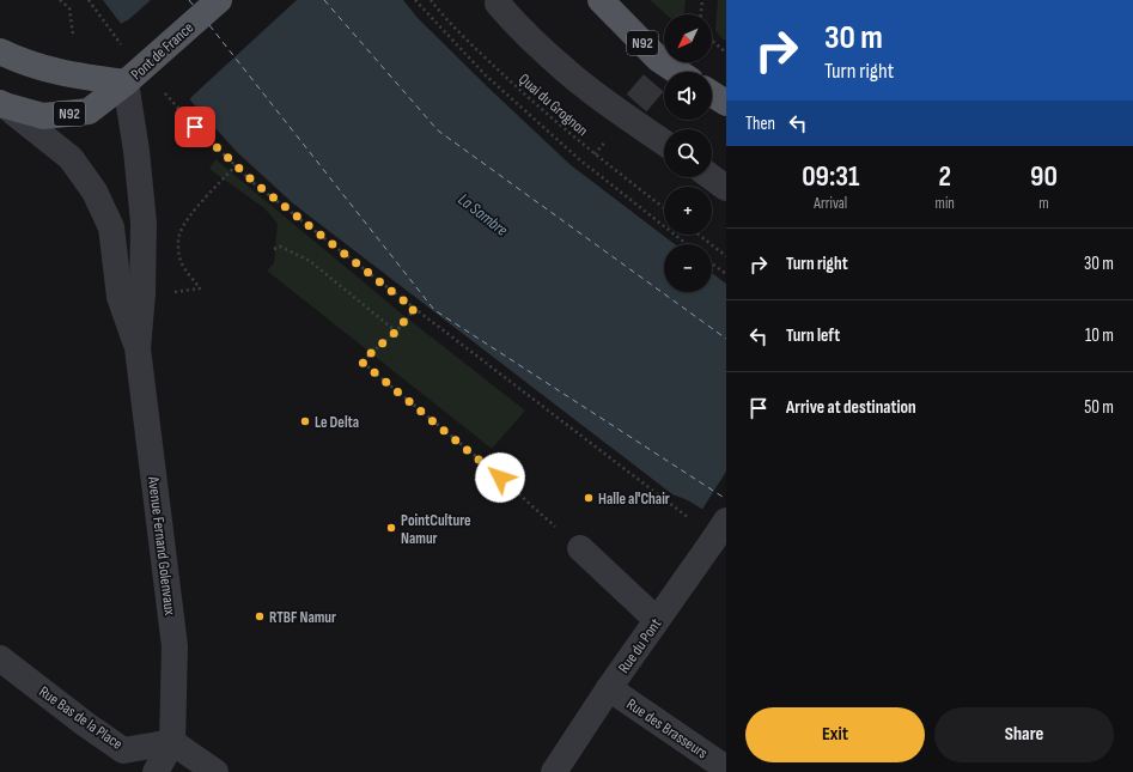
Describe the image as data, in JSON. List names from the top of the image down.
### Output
{
  "streets": {
    "main road": ["N92", "Pont de France"],
    "street": [
      "Avenue Fernand Golenvaux",
      "Rue du Pont",
      "Rue Bas de la Place",
      "Rue des Brasseurs"
    ],
    "path": ["Quai du Grognon"]
  },
  "crossings": [
    ["N92", "Pont de France"],
    ["N92", "Avenue Fernand Golenvaux"],
    ["Pont de France", "Avenue Fernand Golenvaux"],
    ["Avenue Fernand Golenvaux", "Rue Bas de la Place"],
    ["Rue du Pont", "Rue des Brasseurs"]
  ],
  "water": ["La Sambre"],
  "places": [
    "Le Delta",
    "Halle al'Chair",
    "PointCulture Namur",
    "RTBF Namur"
  ],
  "north": "bottom left",
  "page": {
    "turn": ["30 m", "Turn right"],
    "map_buttons": ["+", "−"],
    "then": "Then",
    "eta": [
      "09:31",
      "Arrival",
      "2",
      "min",
      "90",
      "m"
    ],
    "list": [
      {
        "name": "Turn right",
        "value": "30 m"
      },
      {
        "name": "Turn left",
        "value": "10 m"
      },
      {
        "name": "Arrive at destination",
        "value": "50 m"
      }
    ],
    "buttons": ["Exit", "Share"]
  }
}
